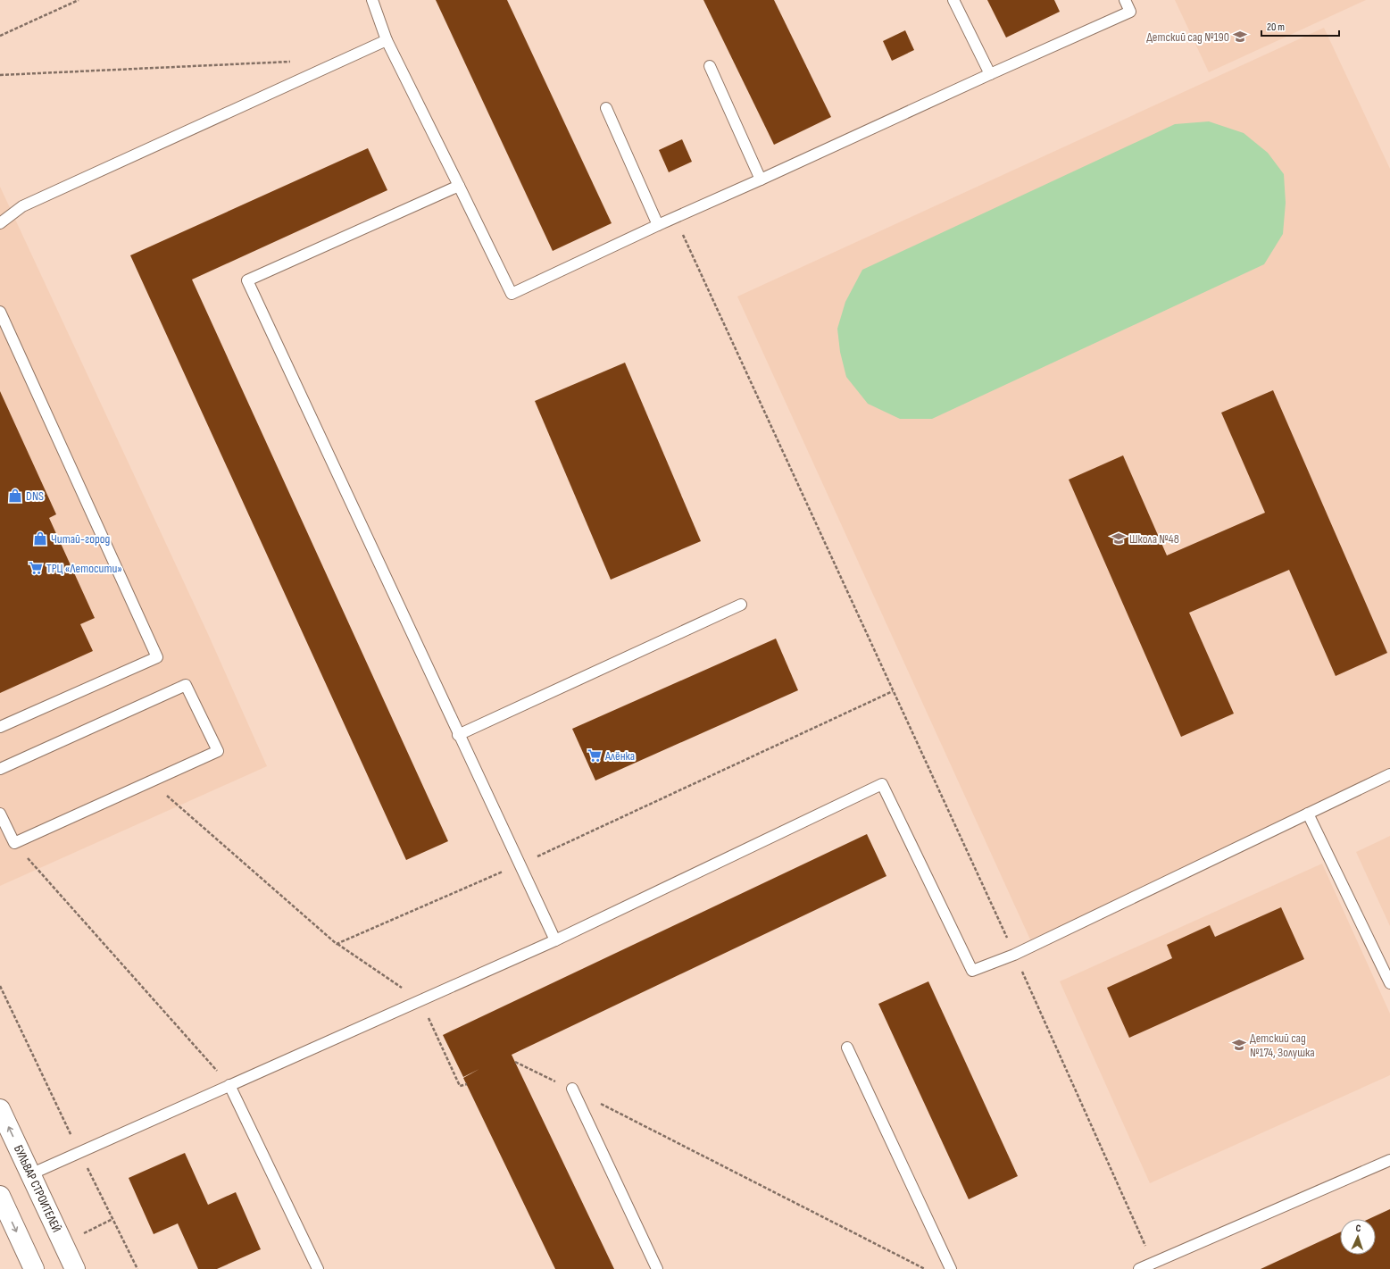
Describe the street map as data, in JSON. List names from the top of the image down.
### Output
{
  "streets": {
    "main road": ["БУЛЬВАР СТРОИТЕЛЕЙ"]
  },
  "one_way": ["БУЛЬВАР СТРОИТЕЛЕЙ"],
  "places": {
    "school or university": ["Детский сад №190", "Школа №48", "Детский сад №174, Золушка"],
    "shop": ["DNS", "Читай-город"],
    "supermarket": ["ТРЦ «Летосити»", "Алёнка"]
  },
  "scale_bar": "20 m",
  "north": "top"
}
